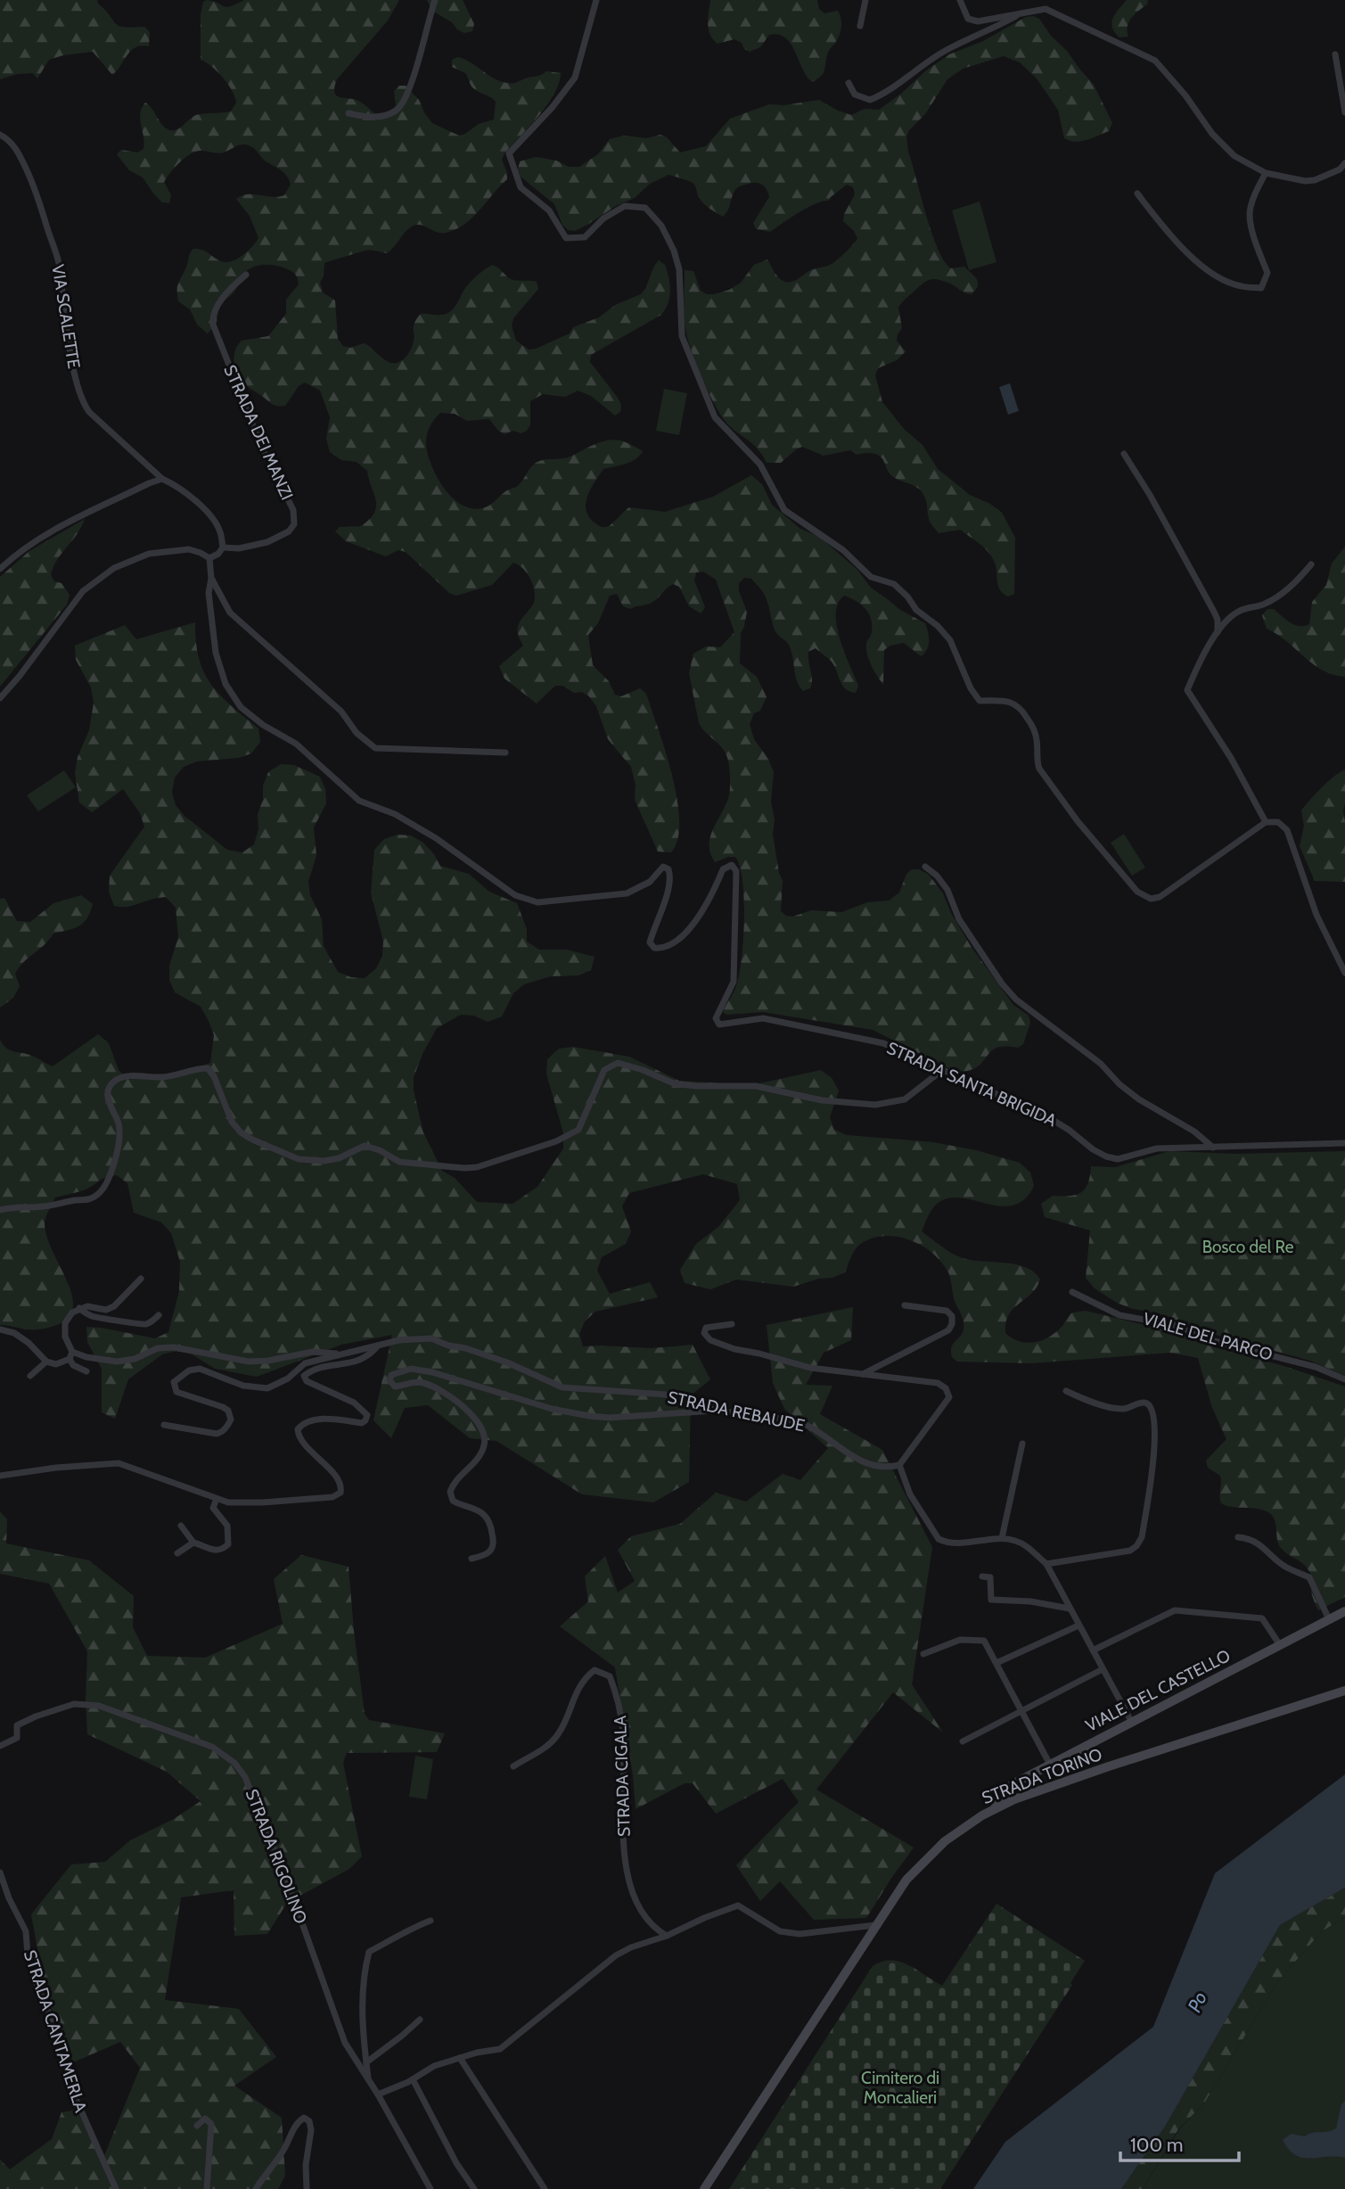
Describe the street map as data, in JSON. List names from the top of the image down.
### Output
{
  "streets": {
    "main road": ["VIALE DEL CASTELLO", "STRADA TORINO"],
    "street": [
      "VIA SCALETTE",
      "STRADA DEI MANZI",
      "STRADA SANTA BRIGIDA",
      "VIALE DEL PARCO",
      "STRADA REBAUDE",
      "STRADA CIGALA",
      "STRADA RIGOLINO",
      "STRADA CANTAMERLA"
    ]
  },
  "crossings": [
    ["VIALE DEL CASTELLO", "STRADA TORINO"]
  ],
  "water": ["Po"],
  "parks": ["Bosco del Re", "Cimitero di Moncalieri"],
  "scale_bar": "100 m"
}
